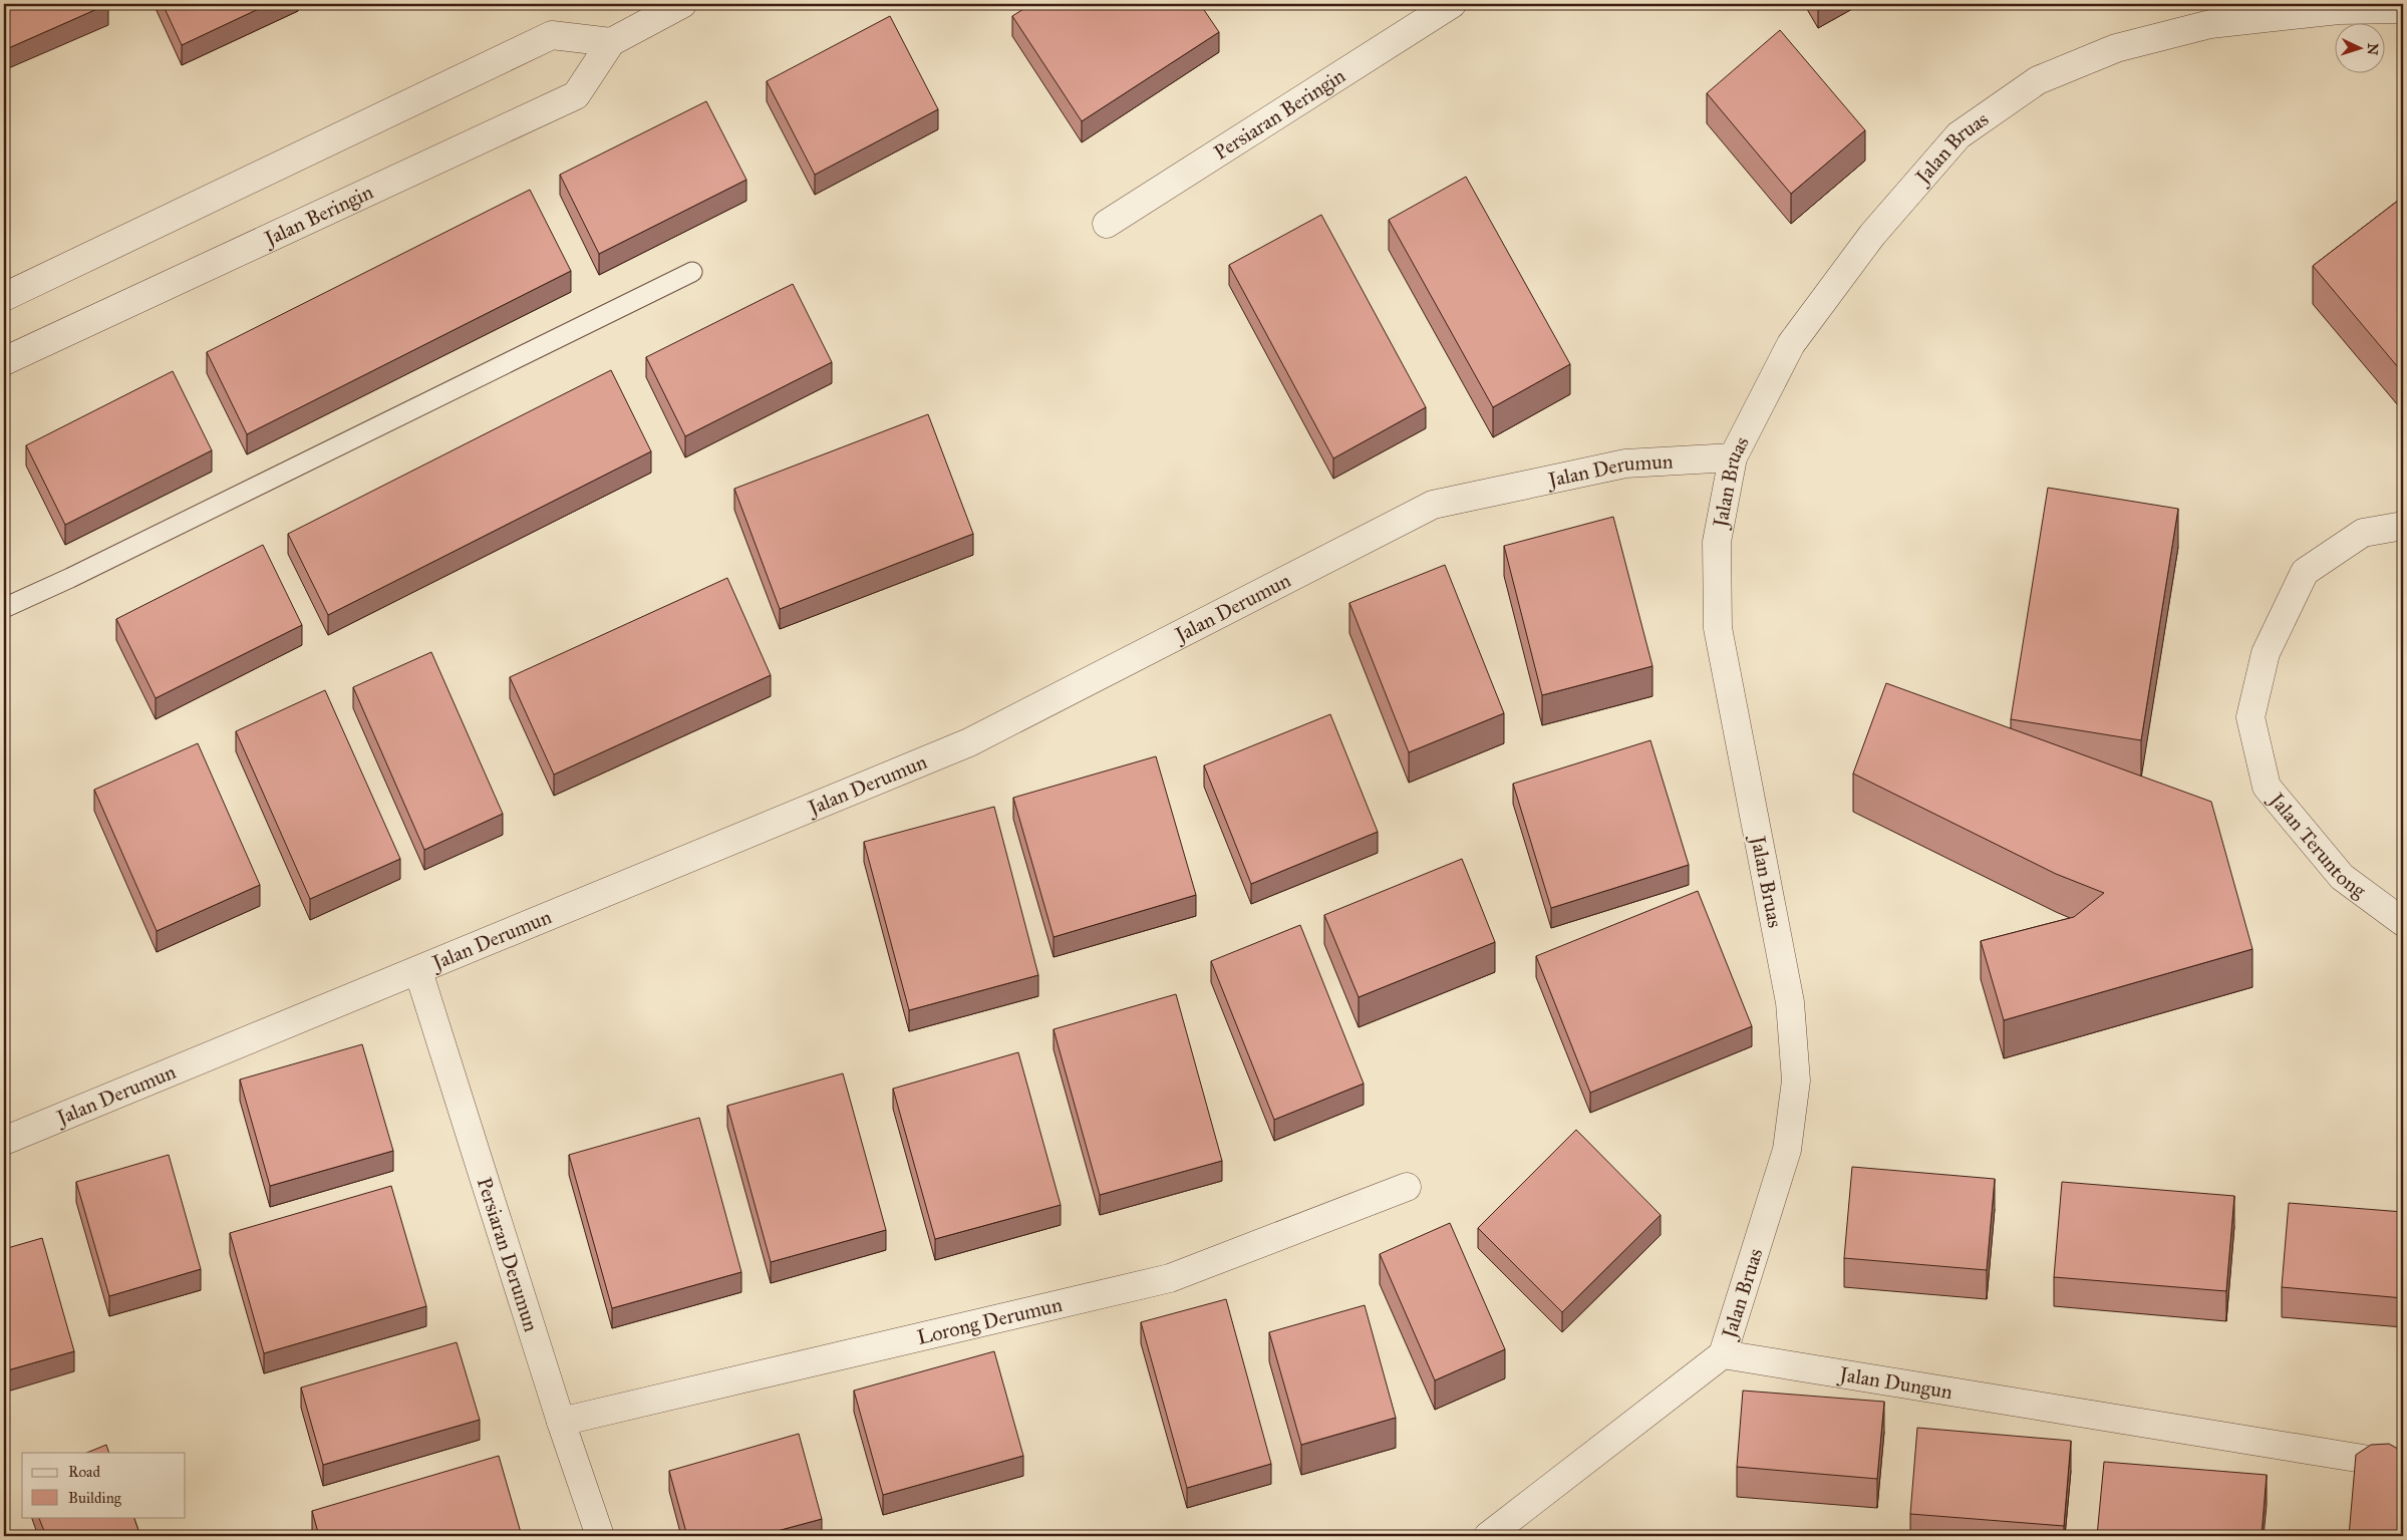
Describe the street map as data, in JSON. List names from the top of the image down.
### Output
{
  "streets": {
    "street": [
      "Persiaran Beringin",
      "Jalan Bruas",
      "Jalan Beringin",
      "Jalan Derumun",
      "Jalan Teruntong",
      "Persiaran Derumun",
      "Lorong Derumun",
      "Jalan Dungun"
    ]
  },
  "crossings": [
    ["Jalan Bruas", "Jalan Derumun"],
    ["Jalan Bruas", "Jalan Dungun"],
    ["Jalan Derumun", "Persiaran Derumun"],
    ["Persiaran Derumun", "Lorong Derumun"]
  ],
  "legend": ["Road", "Building"],
  "north": "right"
}
